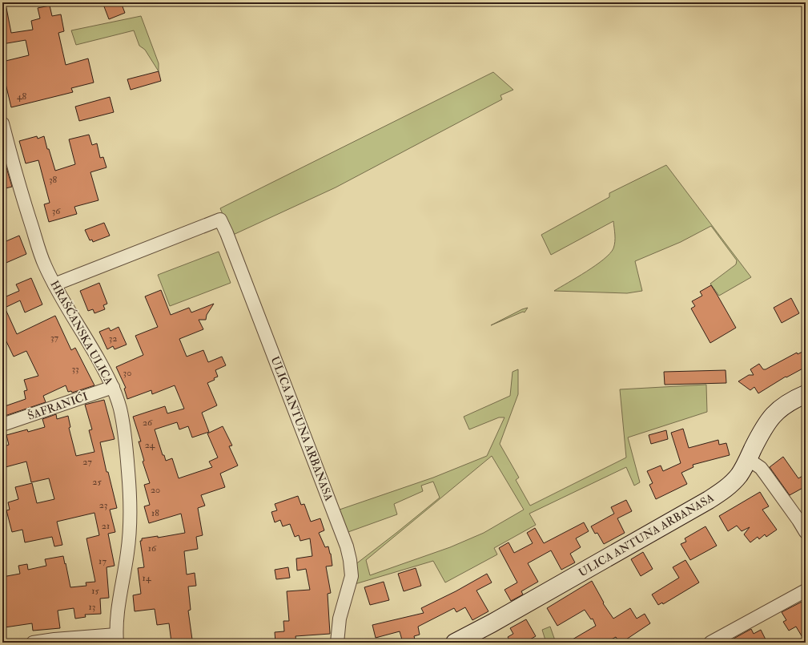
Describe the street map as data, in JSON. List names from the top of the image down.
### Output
{
  "streets": {
    "main road": ["ULICA ANTUNA ARBANASA"],
    "street": ["HRAŠĆANSKA ULICA", "ŠAFRANIĆI"]
  },
  "crossings": [
    ["HRAŠĆANSKA ULICA", "ŠAFRANIĆI"],
    ["HRAŠĆANSKA ULICA", "ULICA ANTUNA ARBANASA"]
  ],
  "house_numbers": [
    "48",
    "38",
    "36",
    "37",
    "32",
    "33",
    "30",
    "26",
    "24",
    "27",
    "25",
    "20",
    "23",
    "18",
    "21",
    "16",
    "17",
    "14",
    "15",
    "13"
  ]
}
